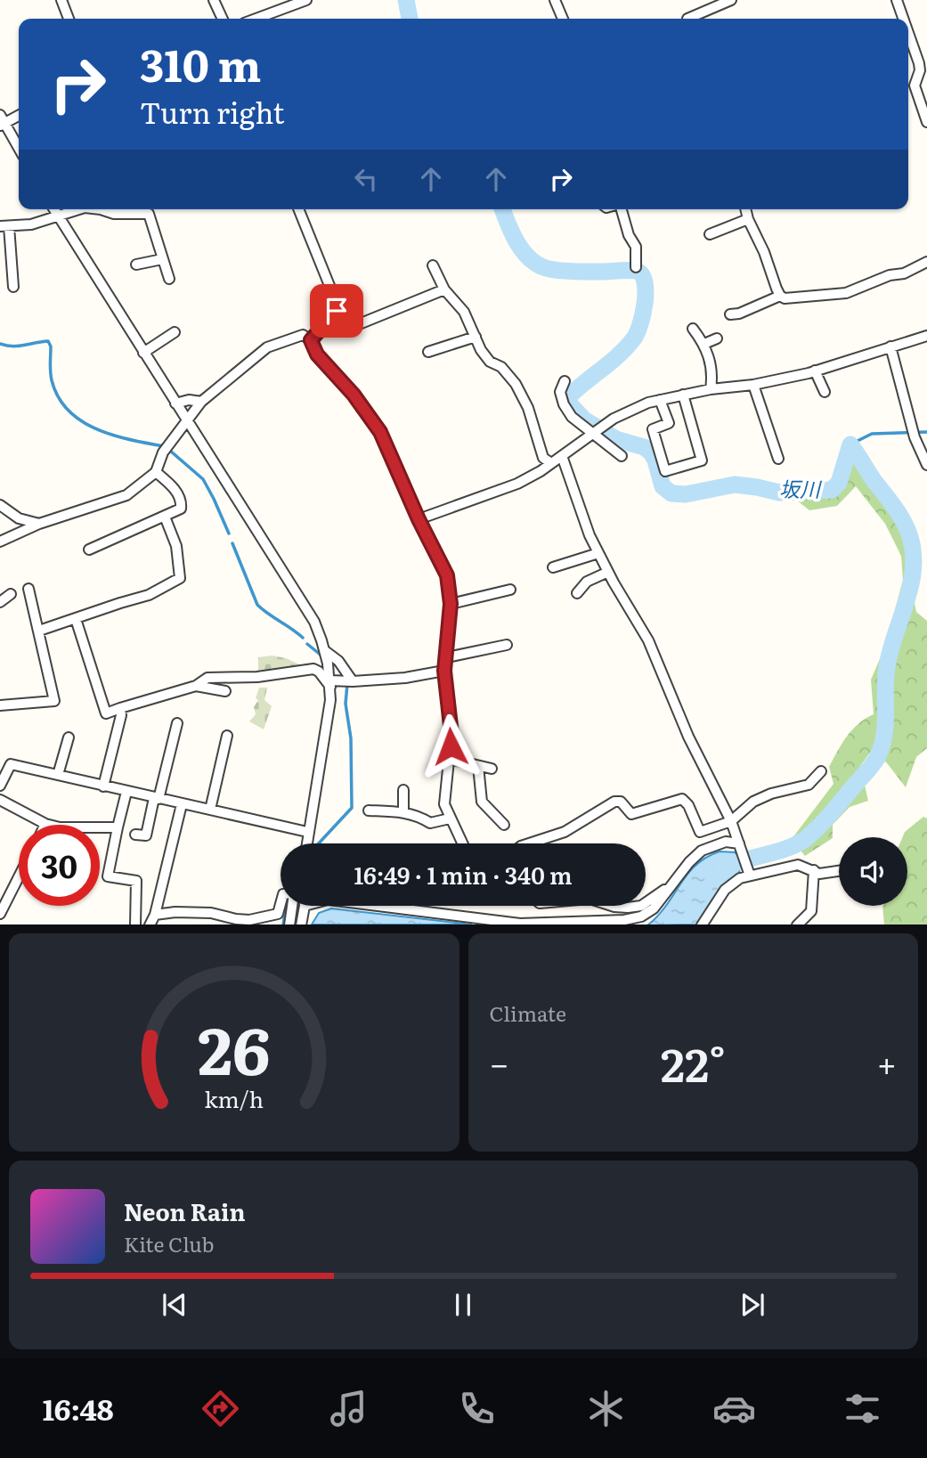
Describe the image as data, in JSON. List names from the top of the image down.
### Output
{
  "water": ["坂川"],
  "page": {
    "turn": ["310 m", "Turn right"],
    "limit": "30",
    "trip": "16:49 · 1 min · 340 m",
    "tile": "Climate",
    "heat": ["−", "22°", "+"],
    "song": ["Neon Rain", "Kite Club"],
    "tabs": "16:48",
    "gauge": ["26", "km/h"]
  }
}
